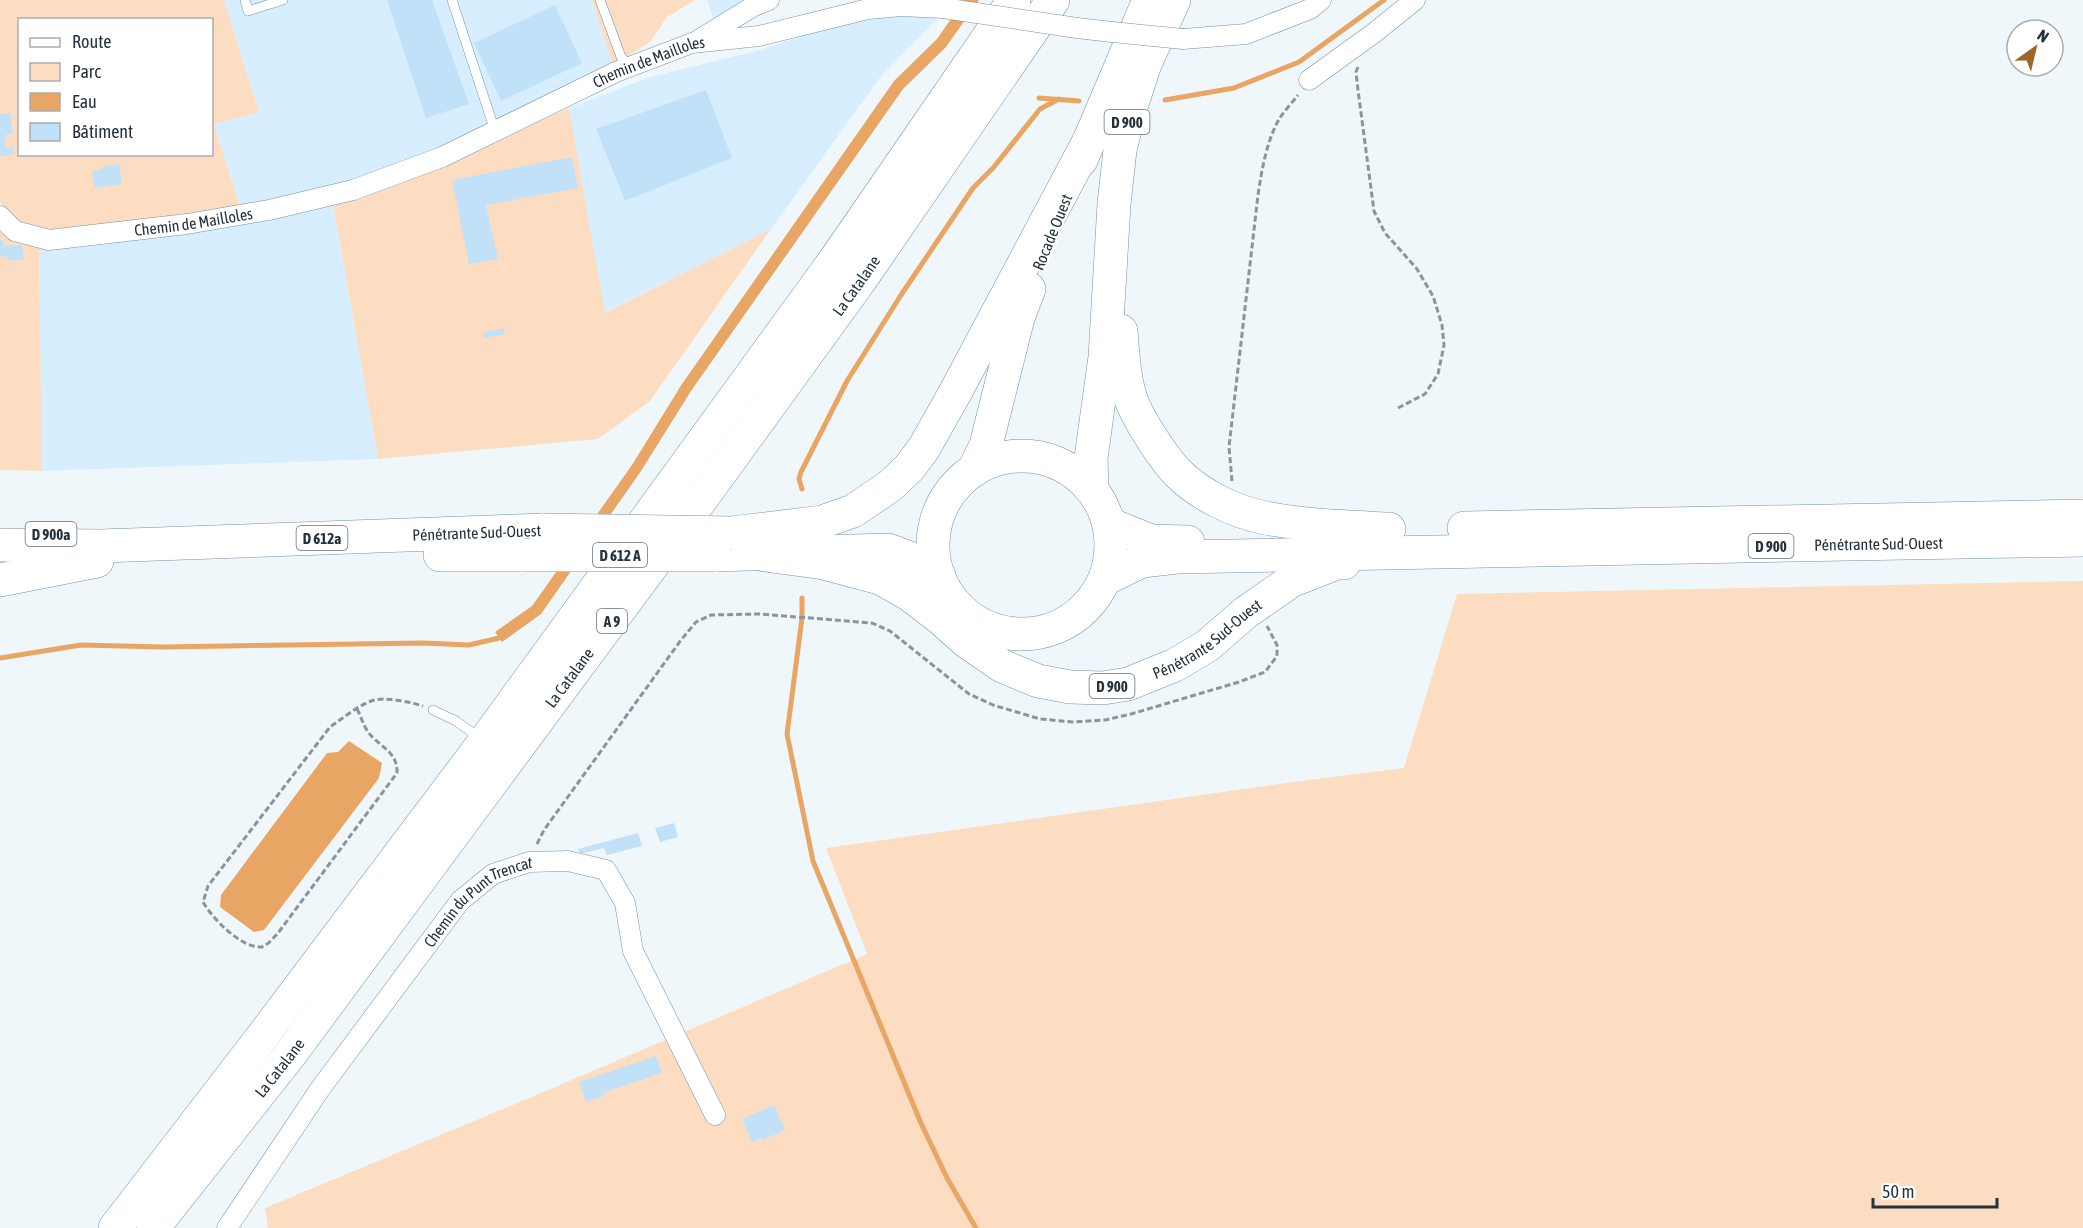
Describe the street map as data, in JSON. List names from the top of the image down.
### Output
{
  "streets": {
    "highway": [
      "D 900",
      "Rocade Ouest",
      "La Catalane",
      "Pénétrante Sud-Ouest",
      "D 900a",
      "D 612a",
      "D 612 A",
      "A 9"
    ],
    "street": ["Chemin de Mailloles", "Chemin du Punt Trencat"]
  },
  "crossings": [
    ["Rocade Ouest", "Pénétrante Sud-Ouest"],
    ["Pénétrante Sud-Ouest", "D 900a"],
    ["Pénétrante Sud-Ouest", "D 612 A"]
  ],
  "legend": [
    "Route",
    "Parc",
    "Eau",
    "Bâtiment"
  ],
  "scale_bar": "50 m",
  "north": "top right"
}
